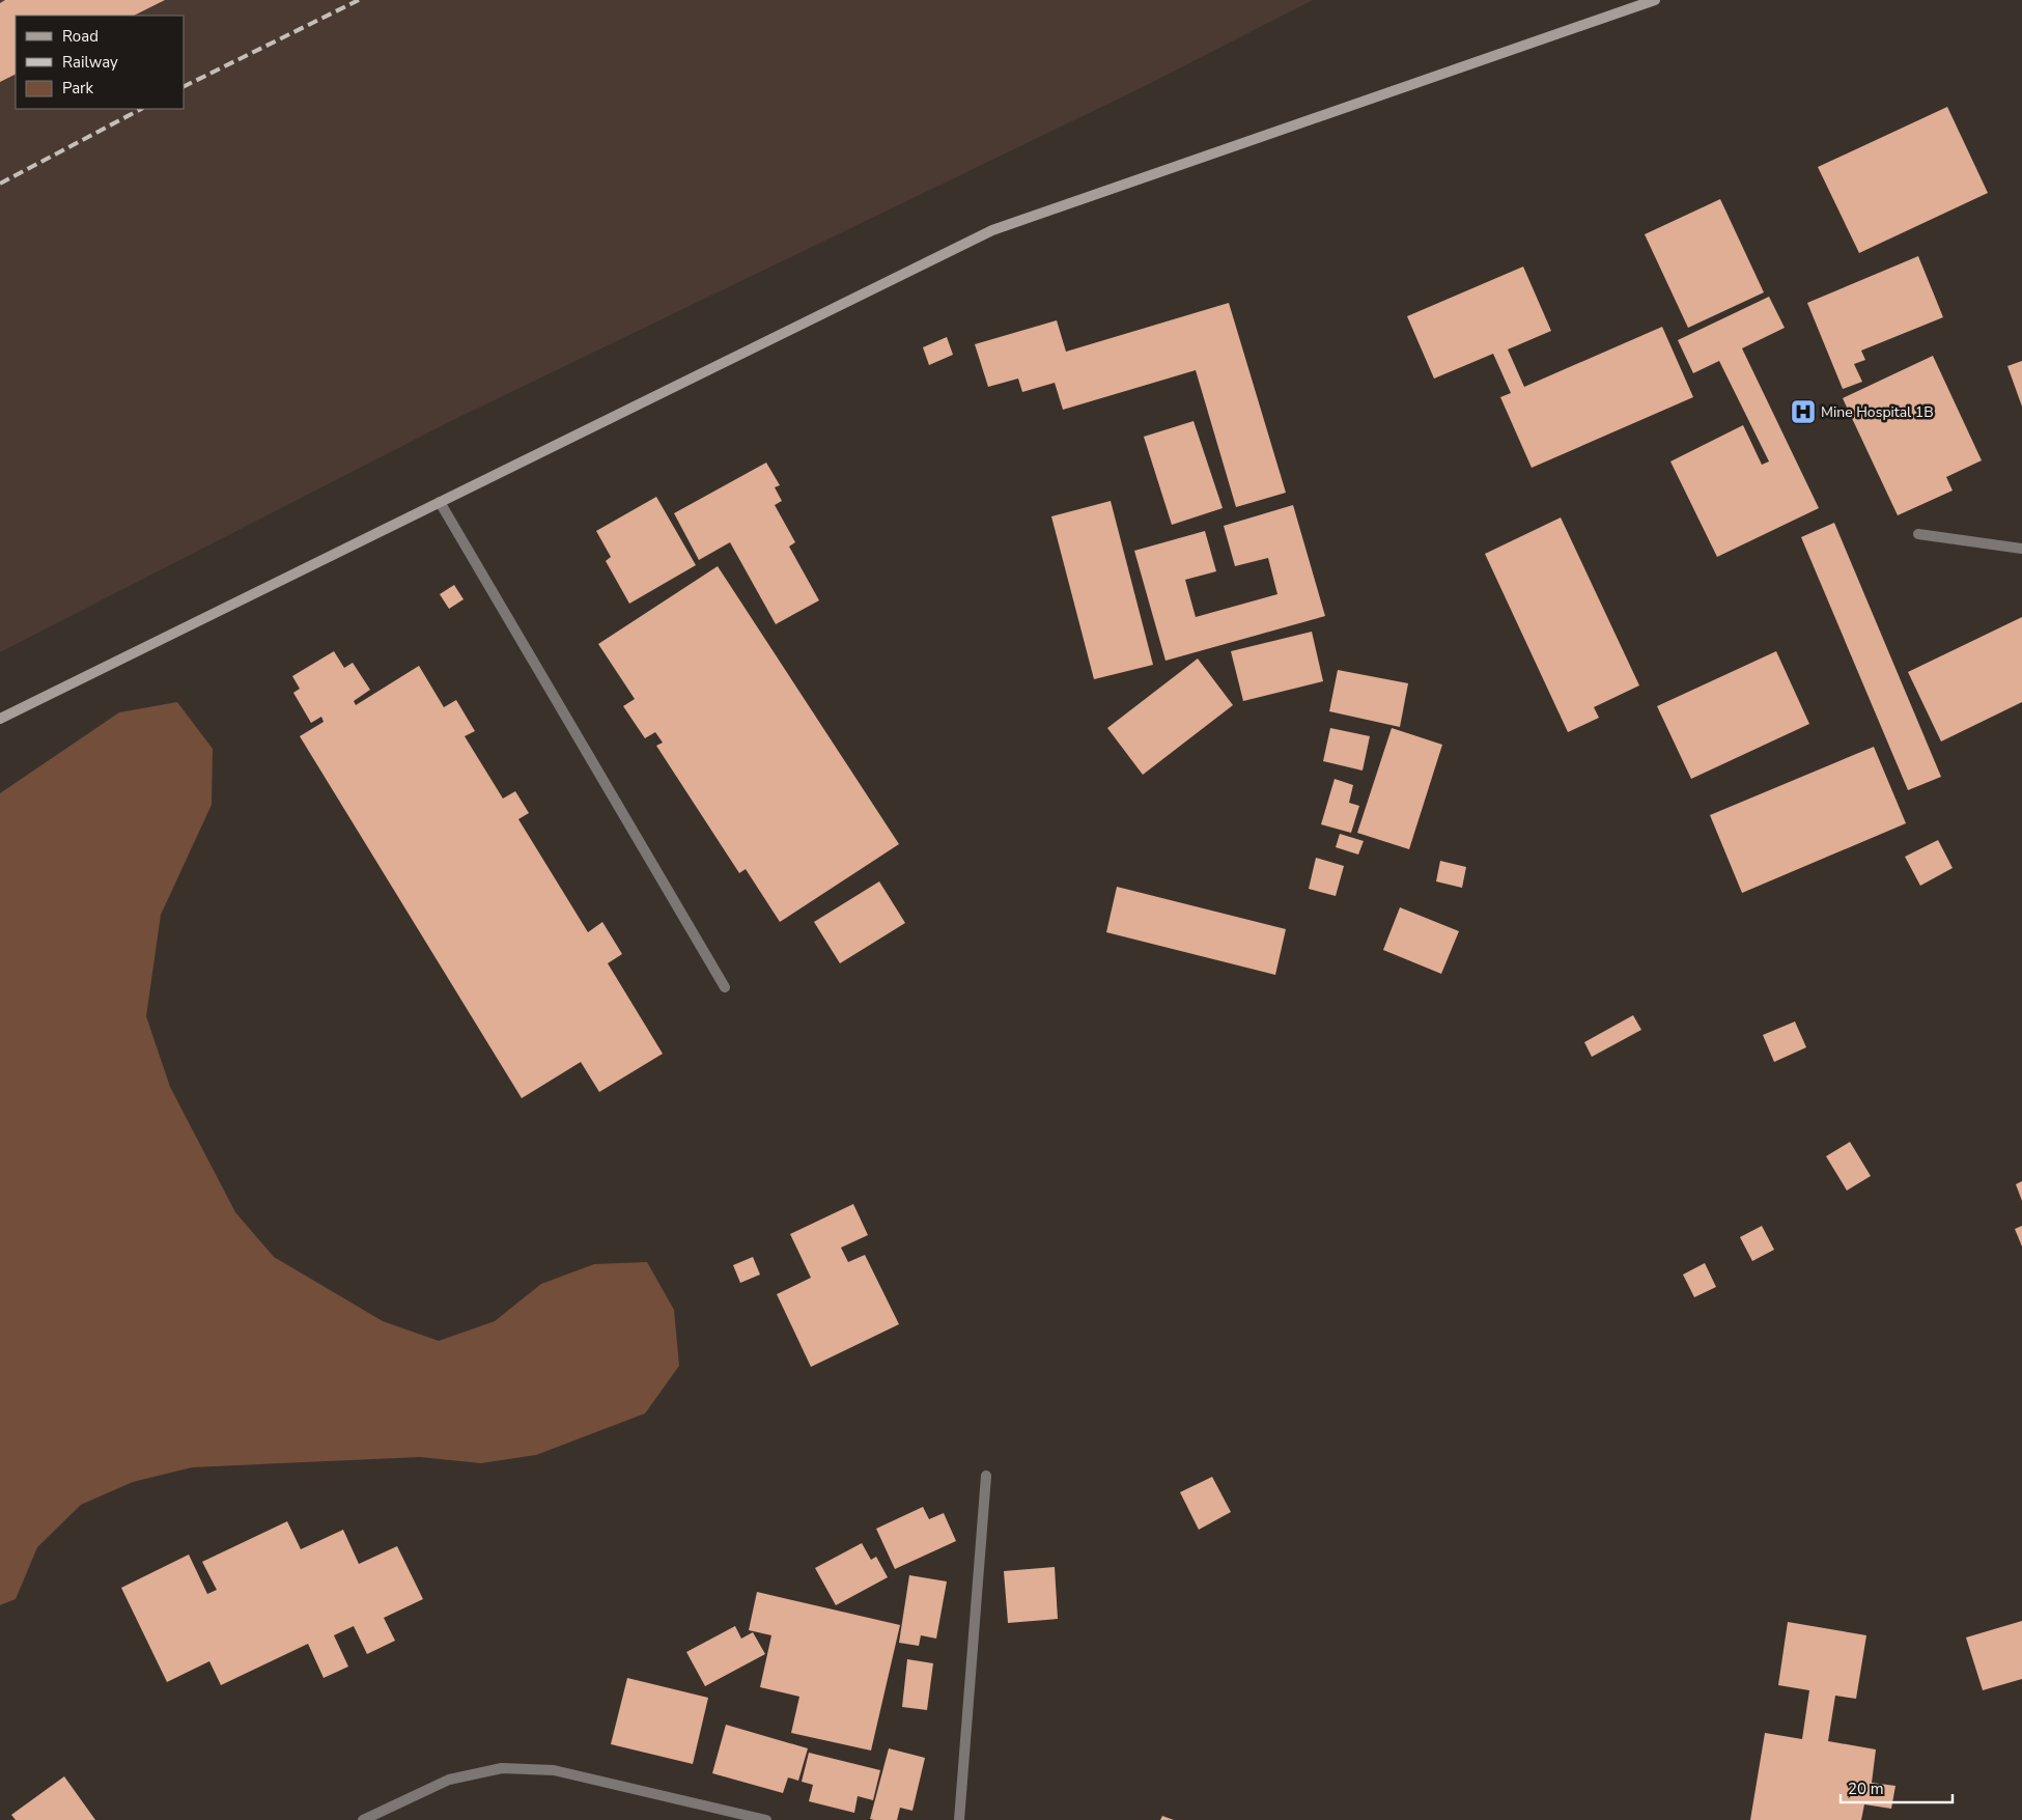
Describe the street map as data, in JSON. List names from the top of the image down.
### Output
{
  "places": {
    "hospital": ["Mine Hospital 1B"]
  },
  "legend": ["Road", "Railway", "Park"],
  "scale_bar": "20 m"
}
